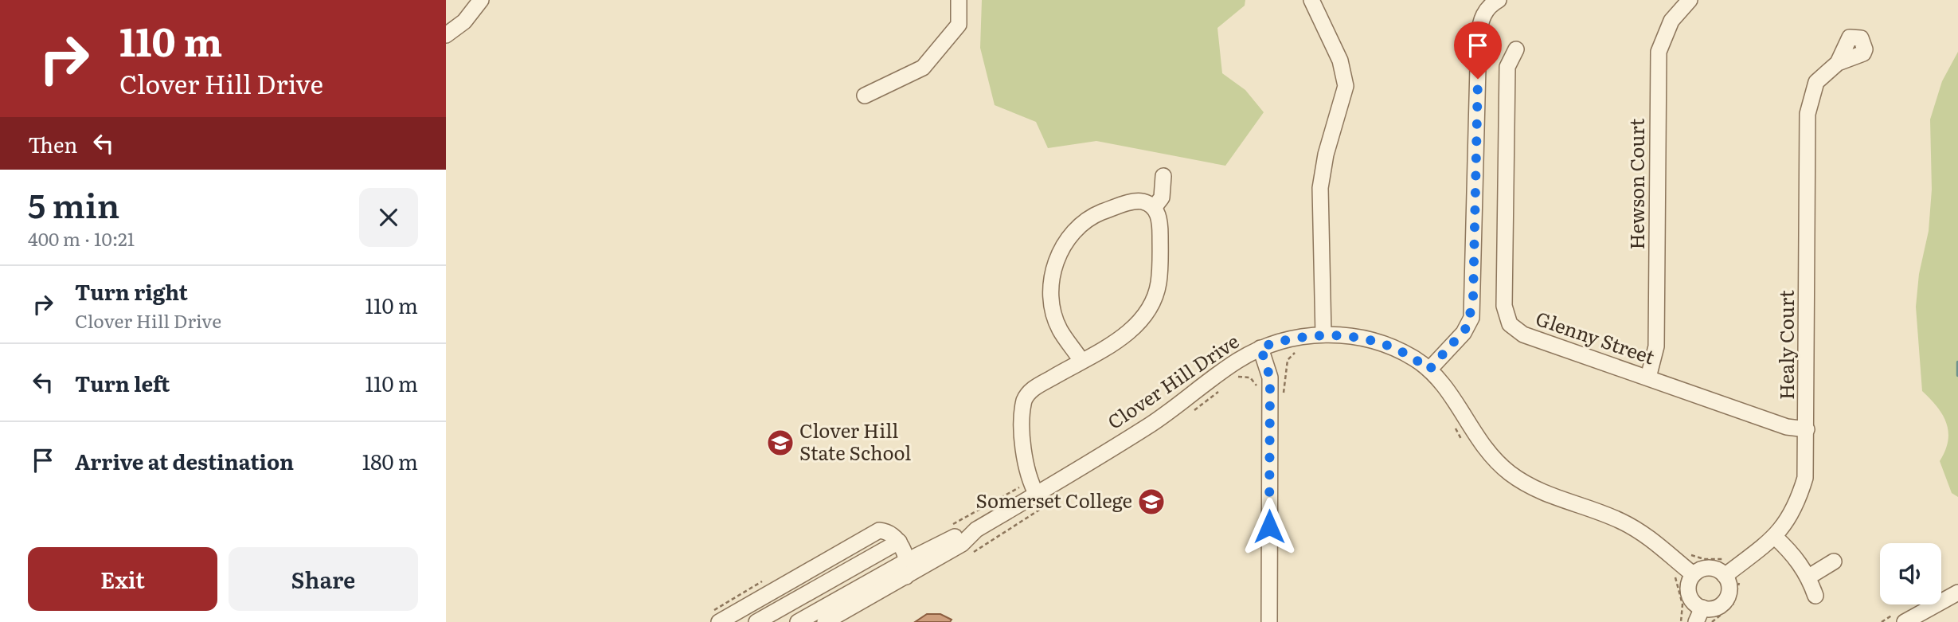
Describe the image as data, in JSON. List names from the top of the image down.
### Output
{
  "streets": {
    "street": [
      "Hewson Court",
      "Glenny Street",
      "Healy Court",
      "Clover Hill Drive"
    ]
  },
  "crossings": [
    ["Hewson Court", "Glenny Street"],
    ["Glenny Street", "Healy Court"]
  ],
  "places": {
    "school or university": ["Clover Hill State School", "Somerset College"]
  },
  "page": {
    "turn": ["110 m", "Clover Hill Drive"],
    "then": "Then",
    "heading": ["5 min", "400 m · 10:21"],
    "list": [
      {
        "name": "Turn right",
        "note": "Clover Hill Drive",
        "value": "110 m"
      },
      {
        "name": "Turn left",
        "value": "110 m"
      },
      {
        "name": "Arrive at destination",
        "value": "180 m"
      }
    ],
    "buttons": ["Exit", "Share"]
  }
}
